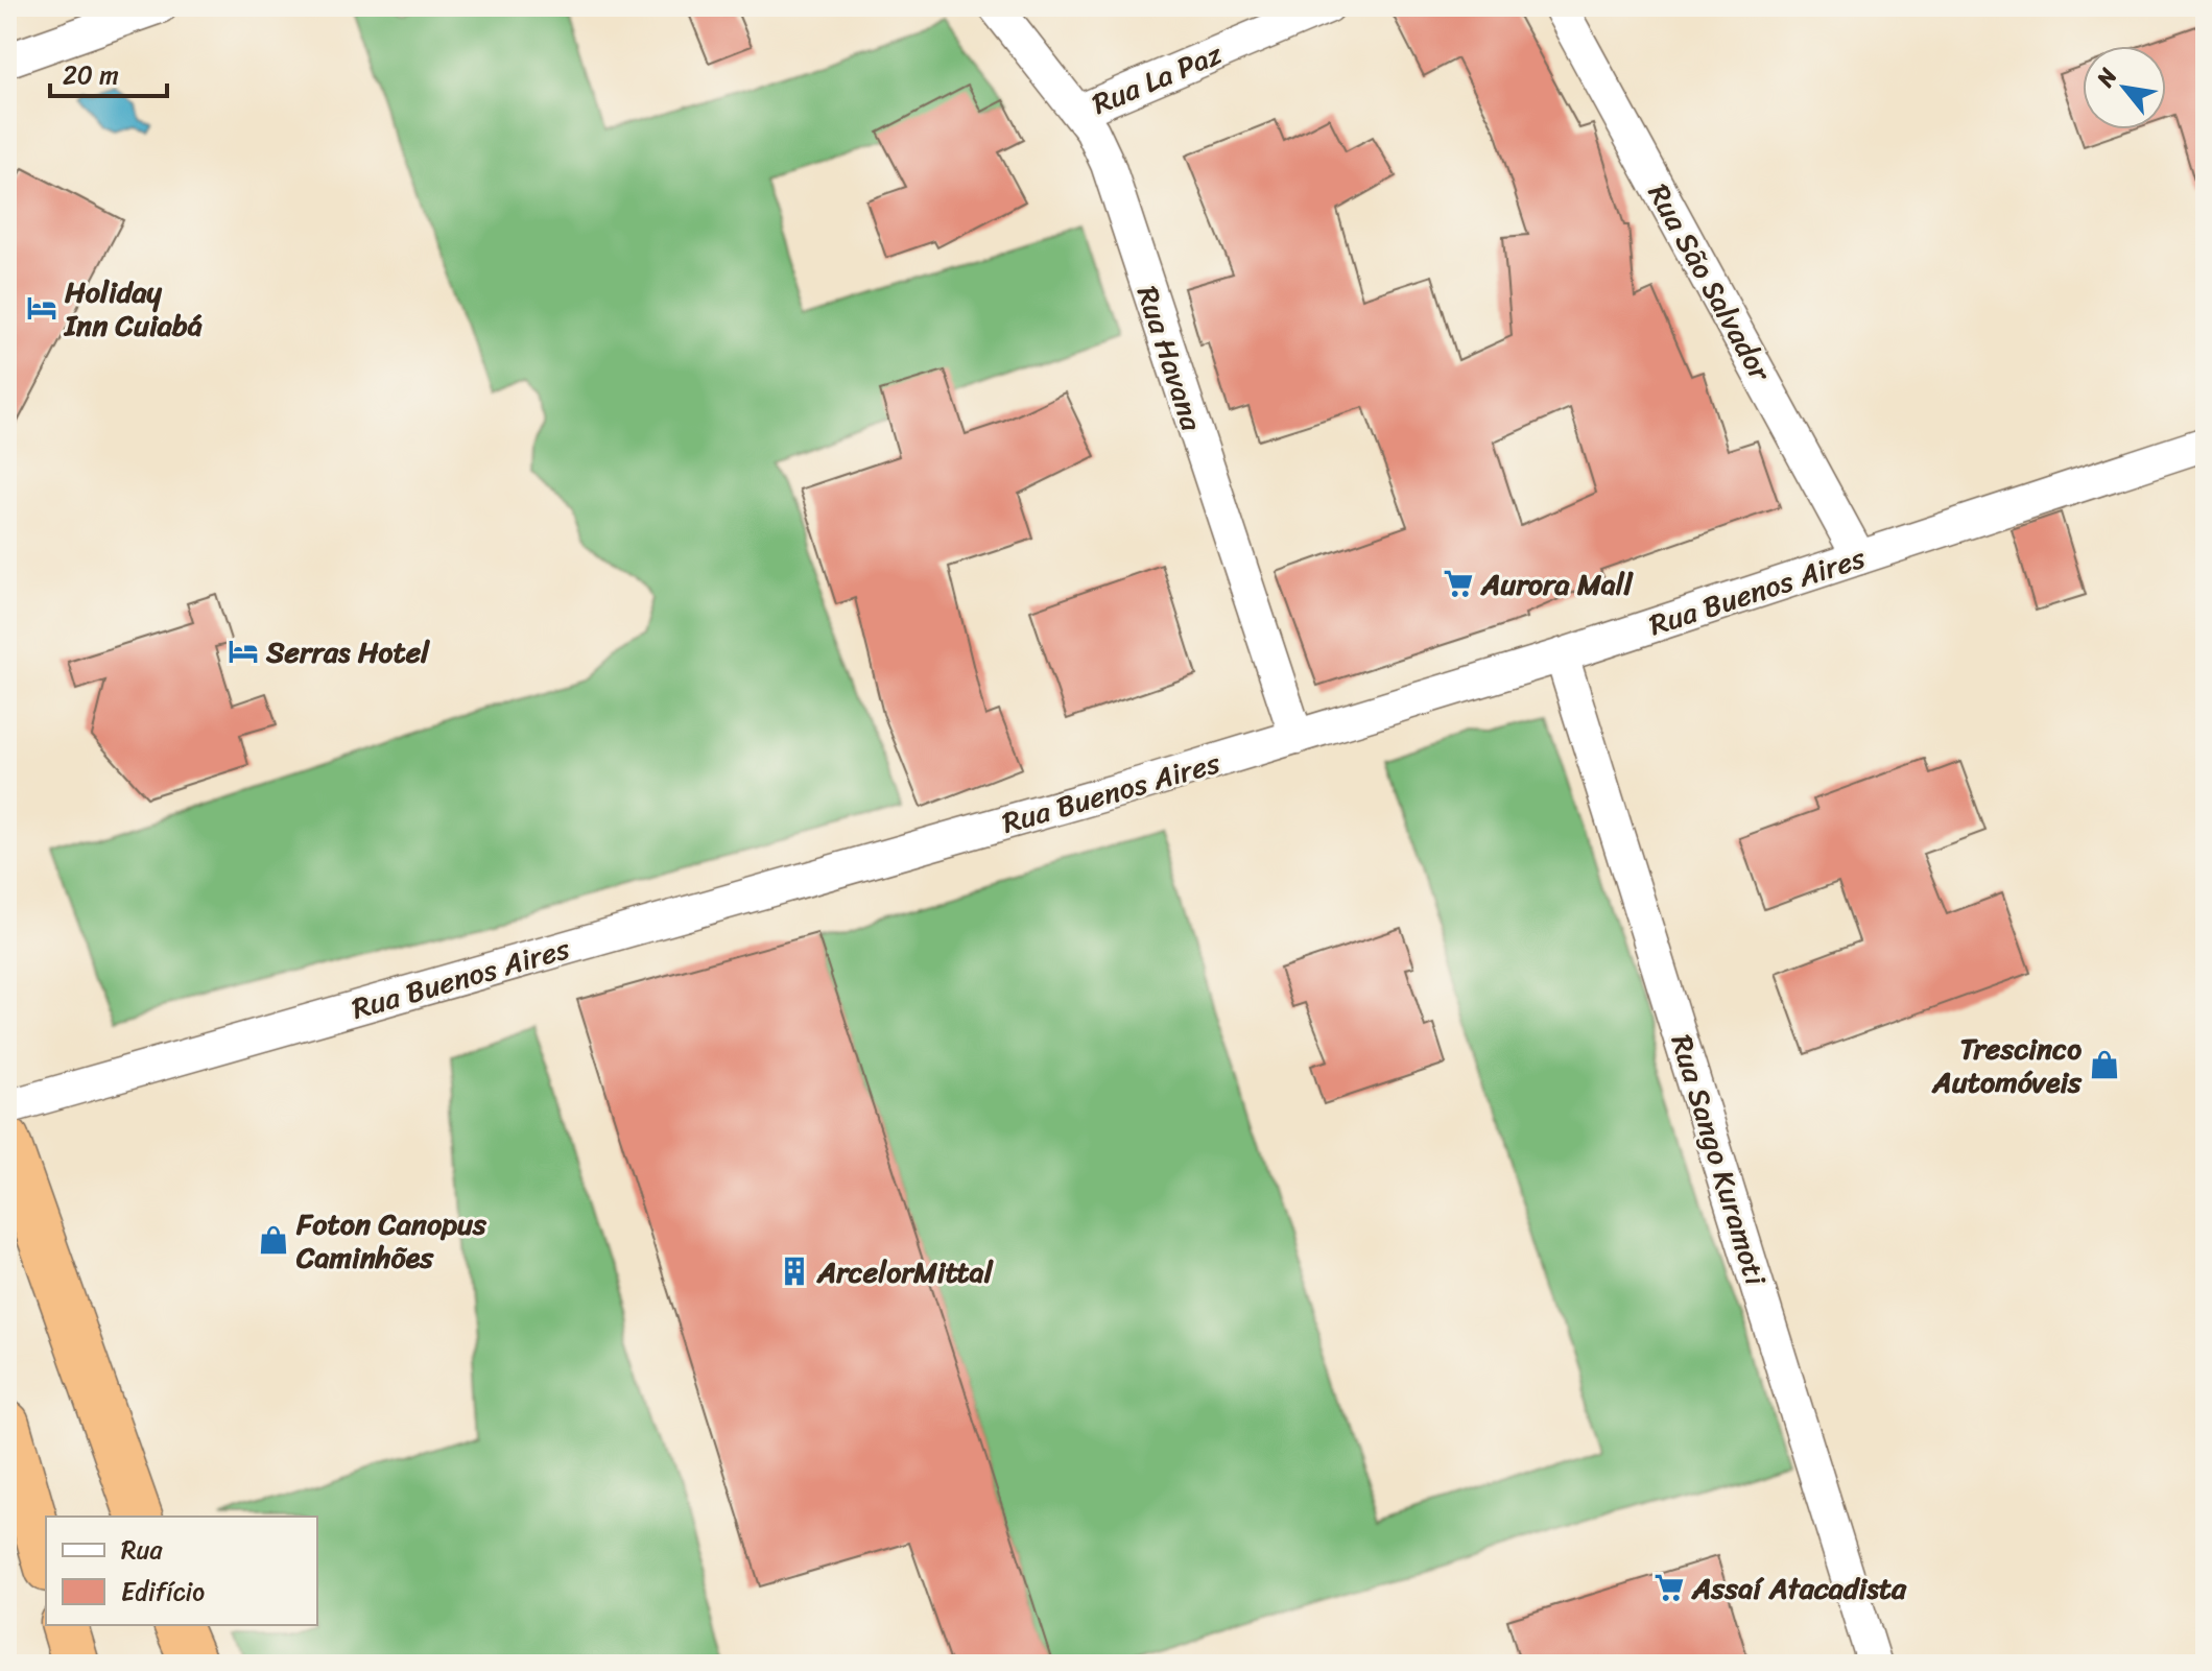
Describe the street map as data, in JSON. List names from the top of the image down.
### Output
{
  "streets": {
    "street": [
      "Rua La Paz",
      "Rua São Salvador",
      "Rua Havana",
      "Rua Buenos Aires",
      "Rua Sango Kuramoti"
    ]
  },
  "crossings": [
    ["Rua La Paz", "Rua Havana"],
    ["Rua São Salvador", "Rua Buenos Aires"],
    ["Rua Havana", "Rua Buenos Aires"],
    ["Rua Buenos Aires", "Rua Sango Kuramoti"]
  ],
  "places": {
    "hotel": ["Holiday Inn Cuiabá", "Serras Hotel"],
    "supermarket": ["Aurora Mall", "Assaí Atacadista"],
    "shop": ["Trescinco Automóveis", "Foton Canopus Caminhões"],
    "building": ["ArcelorMittal"]
  },
  "legend": ["Rua", "Edifício"],
  "scale_bar": "20 m",
  "north": "top left"
}
